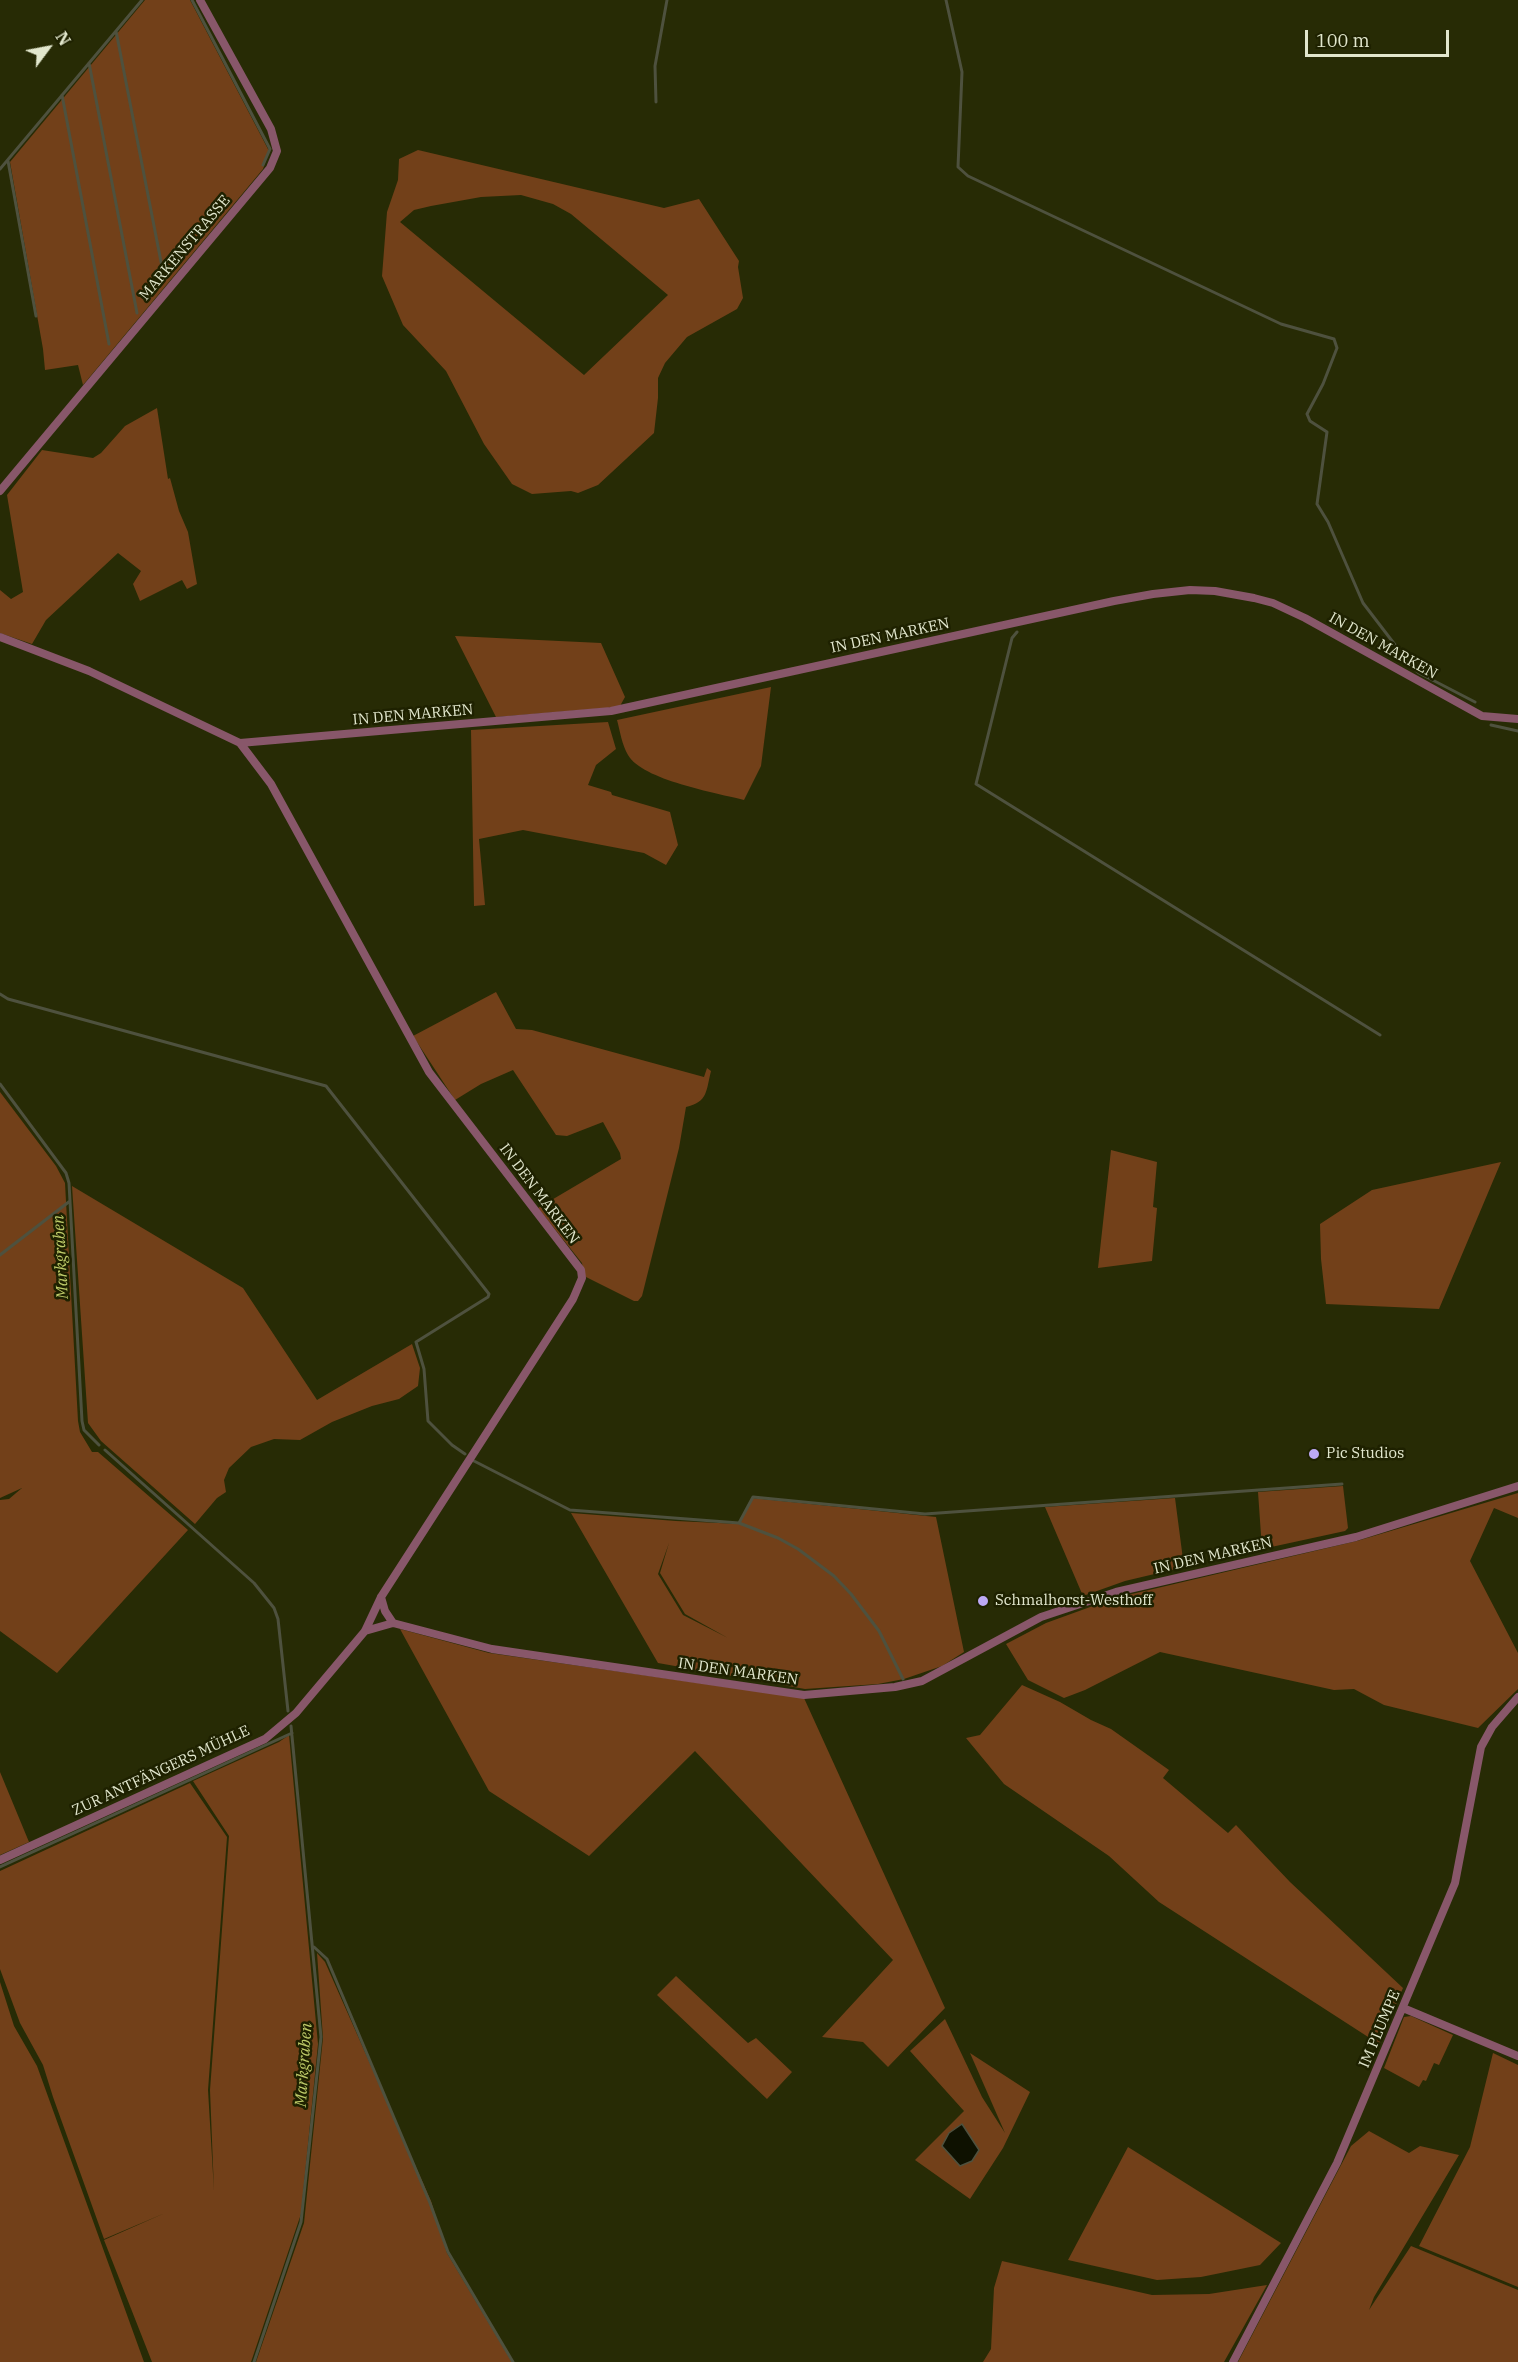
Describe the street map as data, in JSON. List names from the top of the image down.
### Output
{
  "streets": {
    "street": [
      "MARKENSTRASSE",
      "IN DEN MARKEN",
      "ZUR ANTFÄNGERS MÜHLE",
      "IM PLUMPE"
    ]
  },
  "crossings": [
    ["IN DEN MARKEN", "ZUR ANTFÄNGERS MÜHLE"]
  ],
  "water": ["Markgraben"],
  "places": ["Pic Studios", "Schmalhorst-Westhoff"],
  "scale_bar": "100 m",
  "north": "top right"
}
